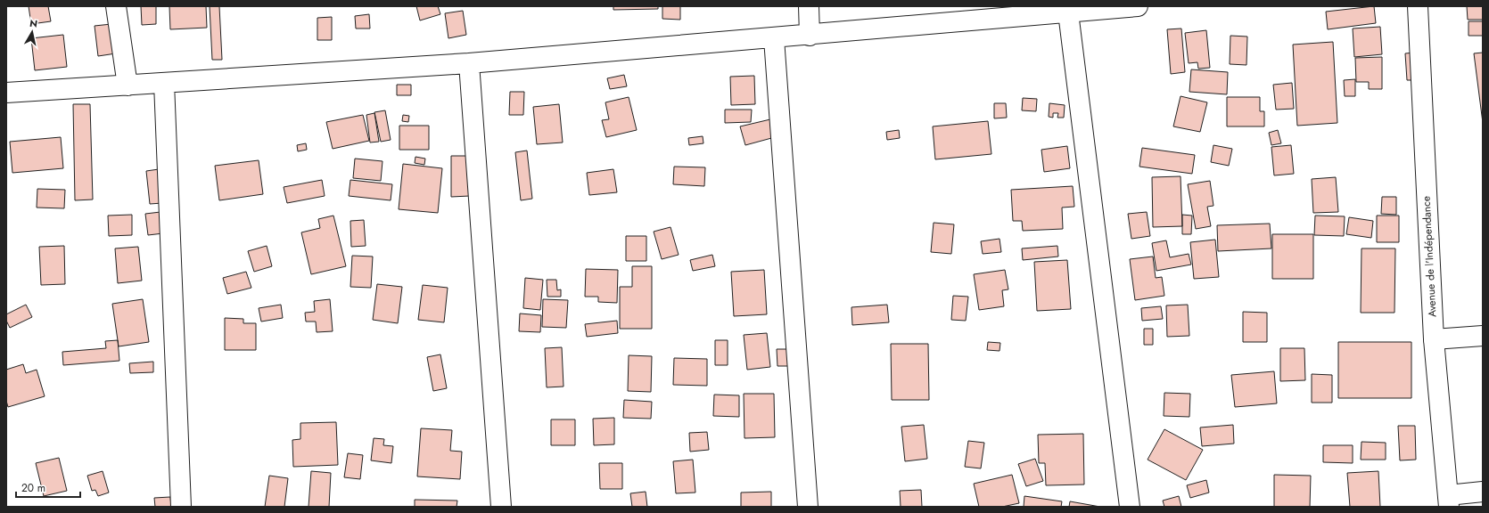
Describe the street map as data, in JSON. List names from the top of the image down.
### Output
{
  "streets": {
    "street": ["Avenue de l'Indépendance"]
  },
  "scale_bar": "20 m",
  "north": "top"
}
